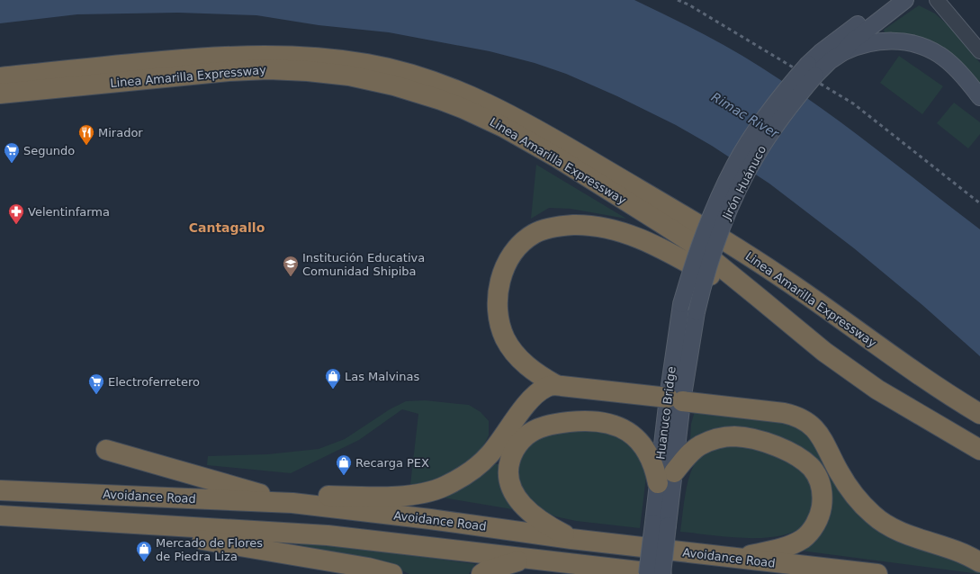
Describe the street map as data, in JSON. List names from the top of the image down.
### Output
{
  "streets": {
    "highway": ["Linea Amarilla Expressway", "Avoidance Road"],
    "main road": ["Jirón Huánuco", "Huanuco Bridge"]
  },
  "crossings": [
    ["Jirón Huánuco", "Huanuco Bridge"]
  ],
  "districts": ["Cantagallo"],
  "water": ["Rimac River"],
  "places": {
    "restaurant": ["Mirador"],
    "supermarket": ["Segundo", "Electroferretero"],
    "pharmacy": ["Velentinfarma"],
    "school or university": ["Institución Educativa Comunidad Shipiba"],
    "shop": ["Las Malvinas", "Recarga PEX", "Mercado de Flores de Piedra Liza"]
  }
}
